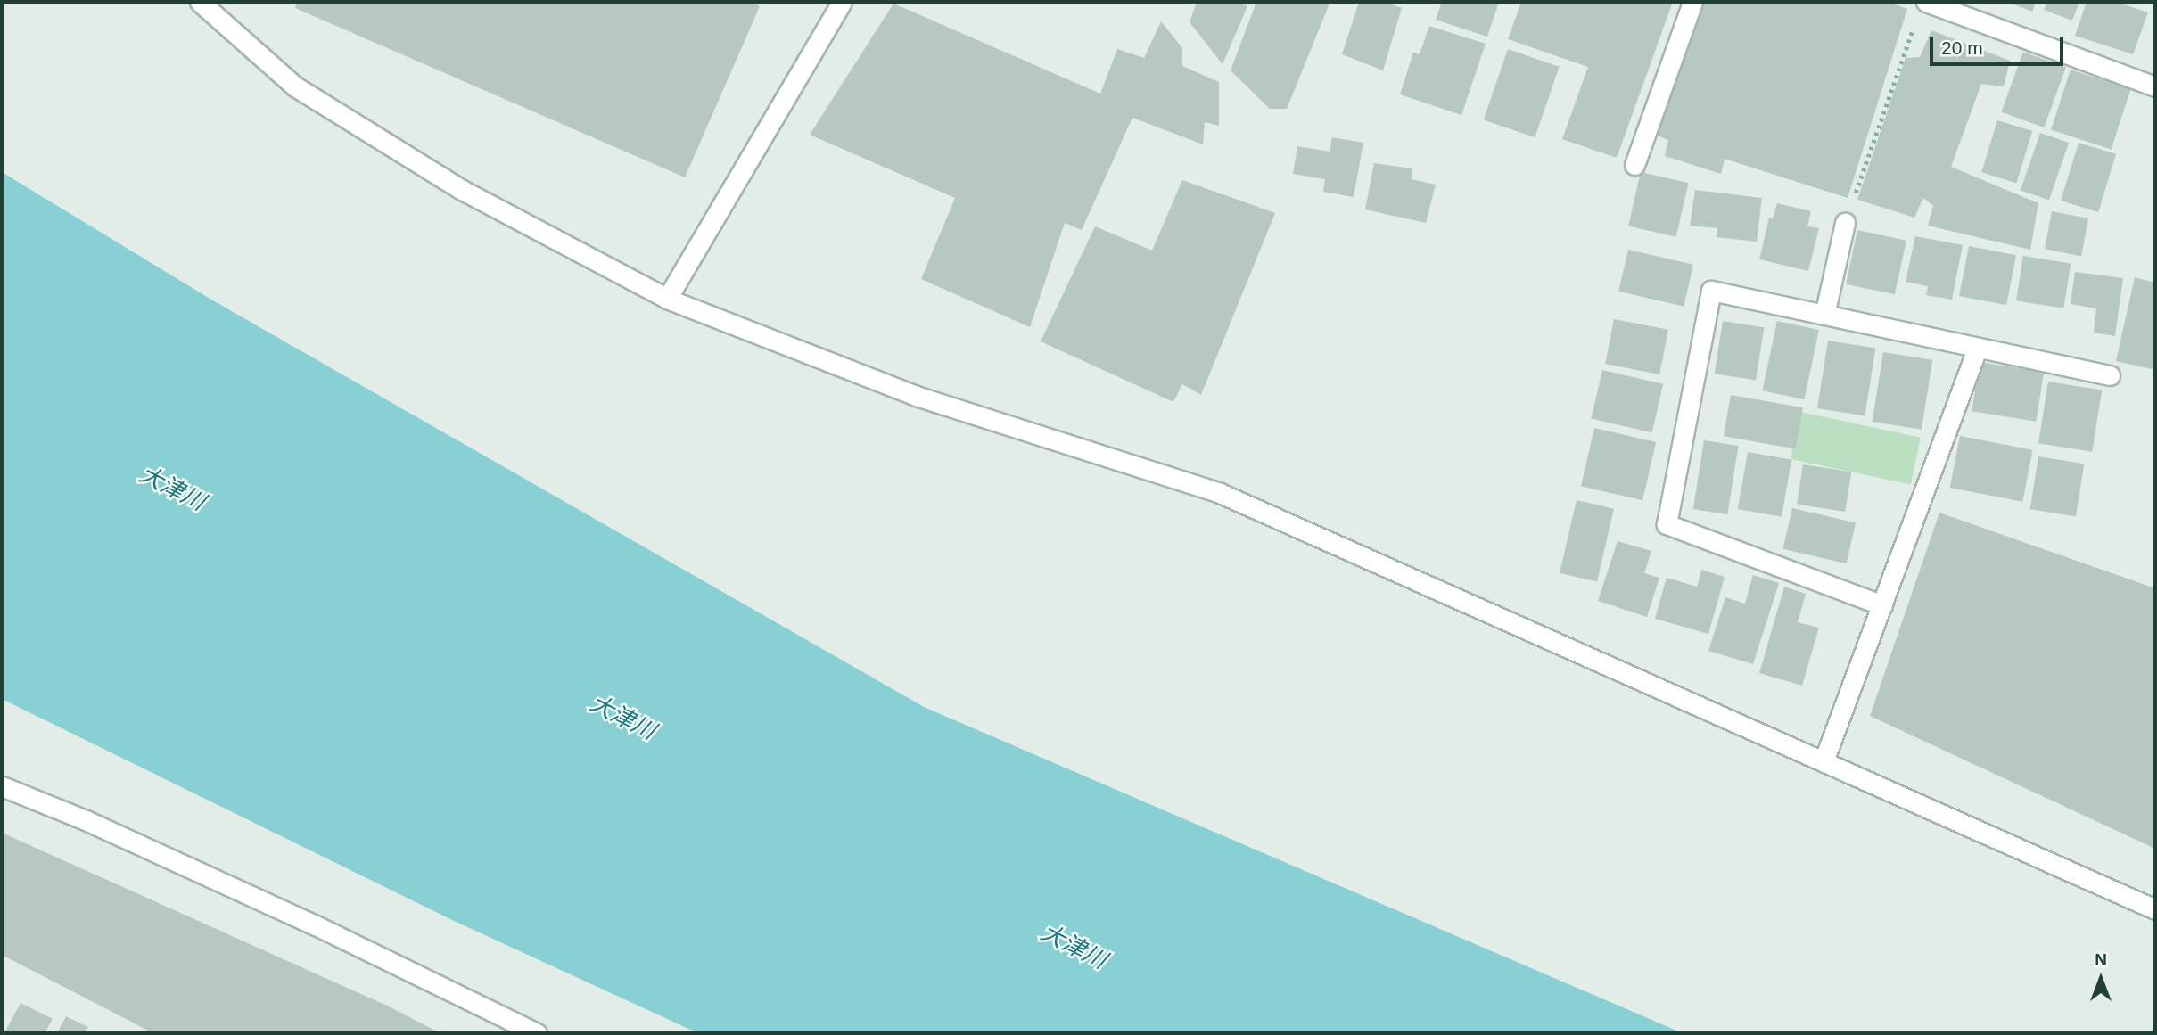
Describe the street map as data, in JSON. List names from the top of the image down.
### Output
{
  "water": ["大津川"],
  "scale_bar": "20 m",
  "north": "top"
}
